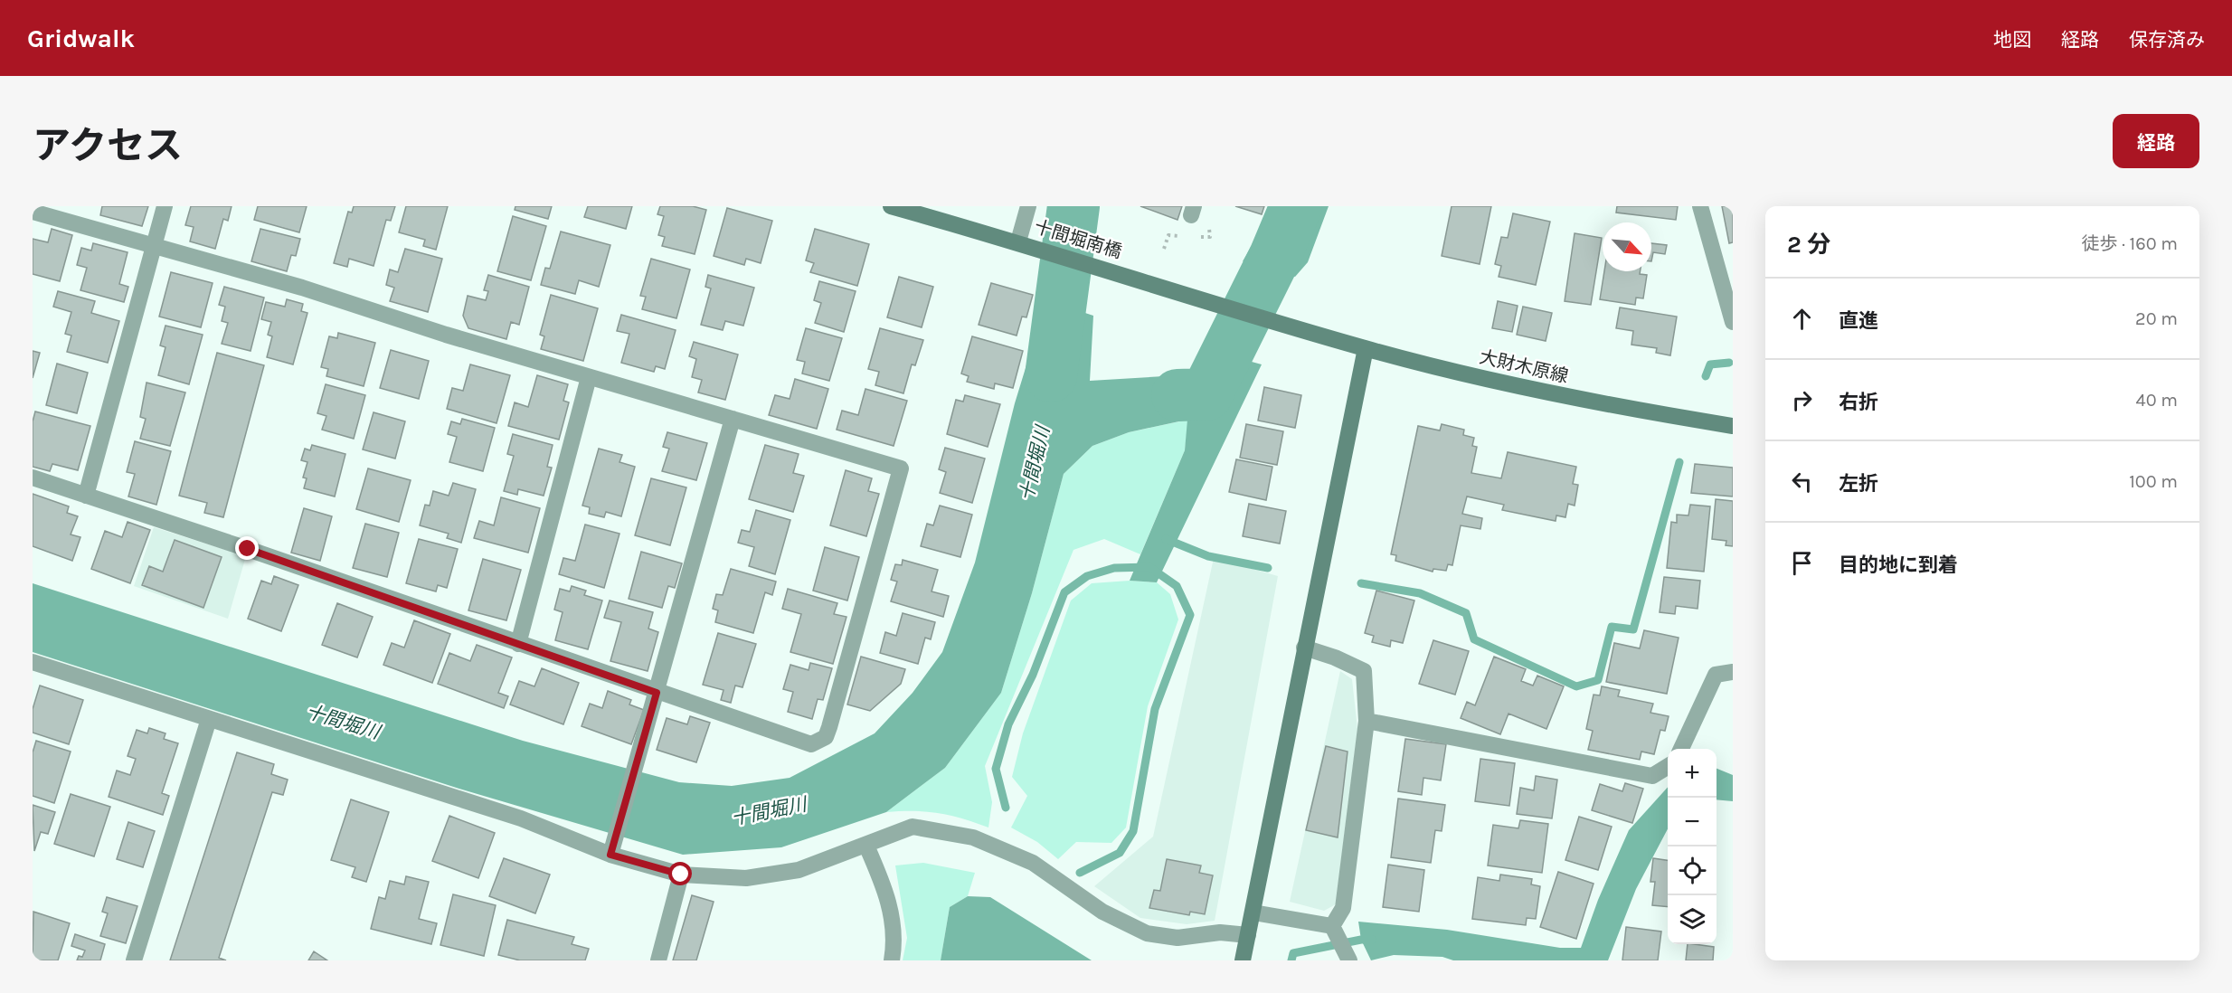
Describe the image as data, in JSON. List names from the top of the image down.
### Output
{
  "streets": {
    "street": ["十間堀南橋", "大財木原線"]
  },
  "crossings": [
    ["十間堀南橋", "大財木原線"]
  ],
  "water": ["十間堀川"],
  "north": "bottom right",
  "page": {
    "header": "Gridwalk",
    "nav": ["地図", "経路", "保存済み"],
    "title": "アクセス",
    "buttons": "経路",
    "heading": ["2 分", "徒歩 · 160 m"],
    "list": [
      ["直進", "20 m"],
      ["右折", "40 m"],
      ["左折", "100 m"],
      "目的地に到着"
    ],
    "map_buttons": ["+", "−"]
  }
}
